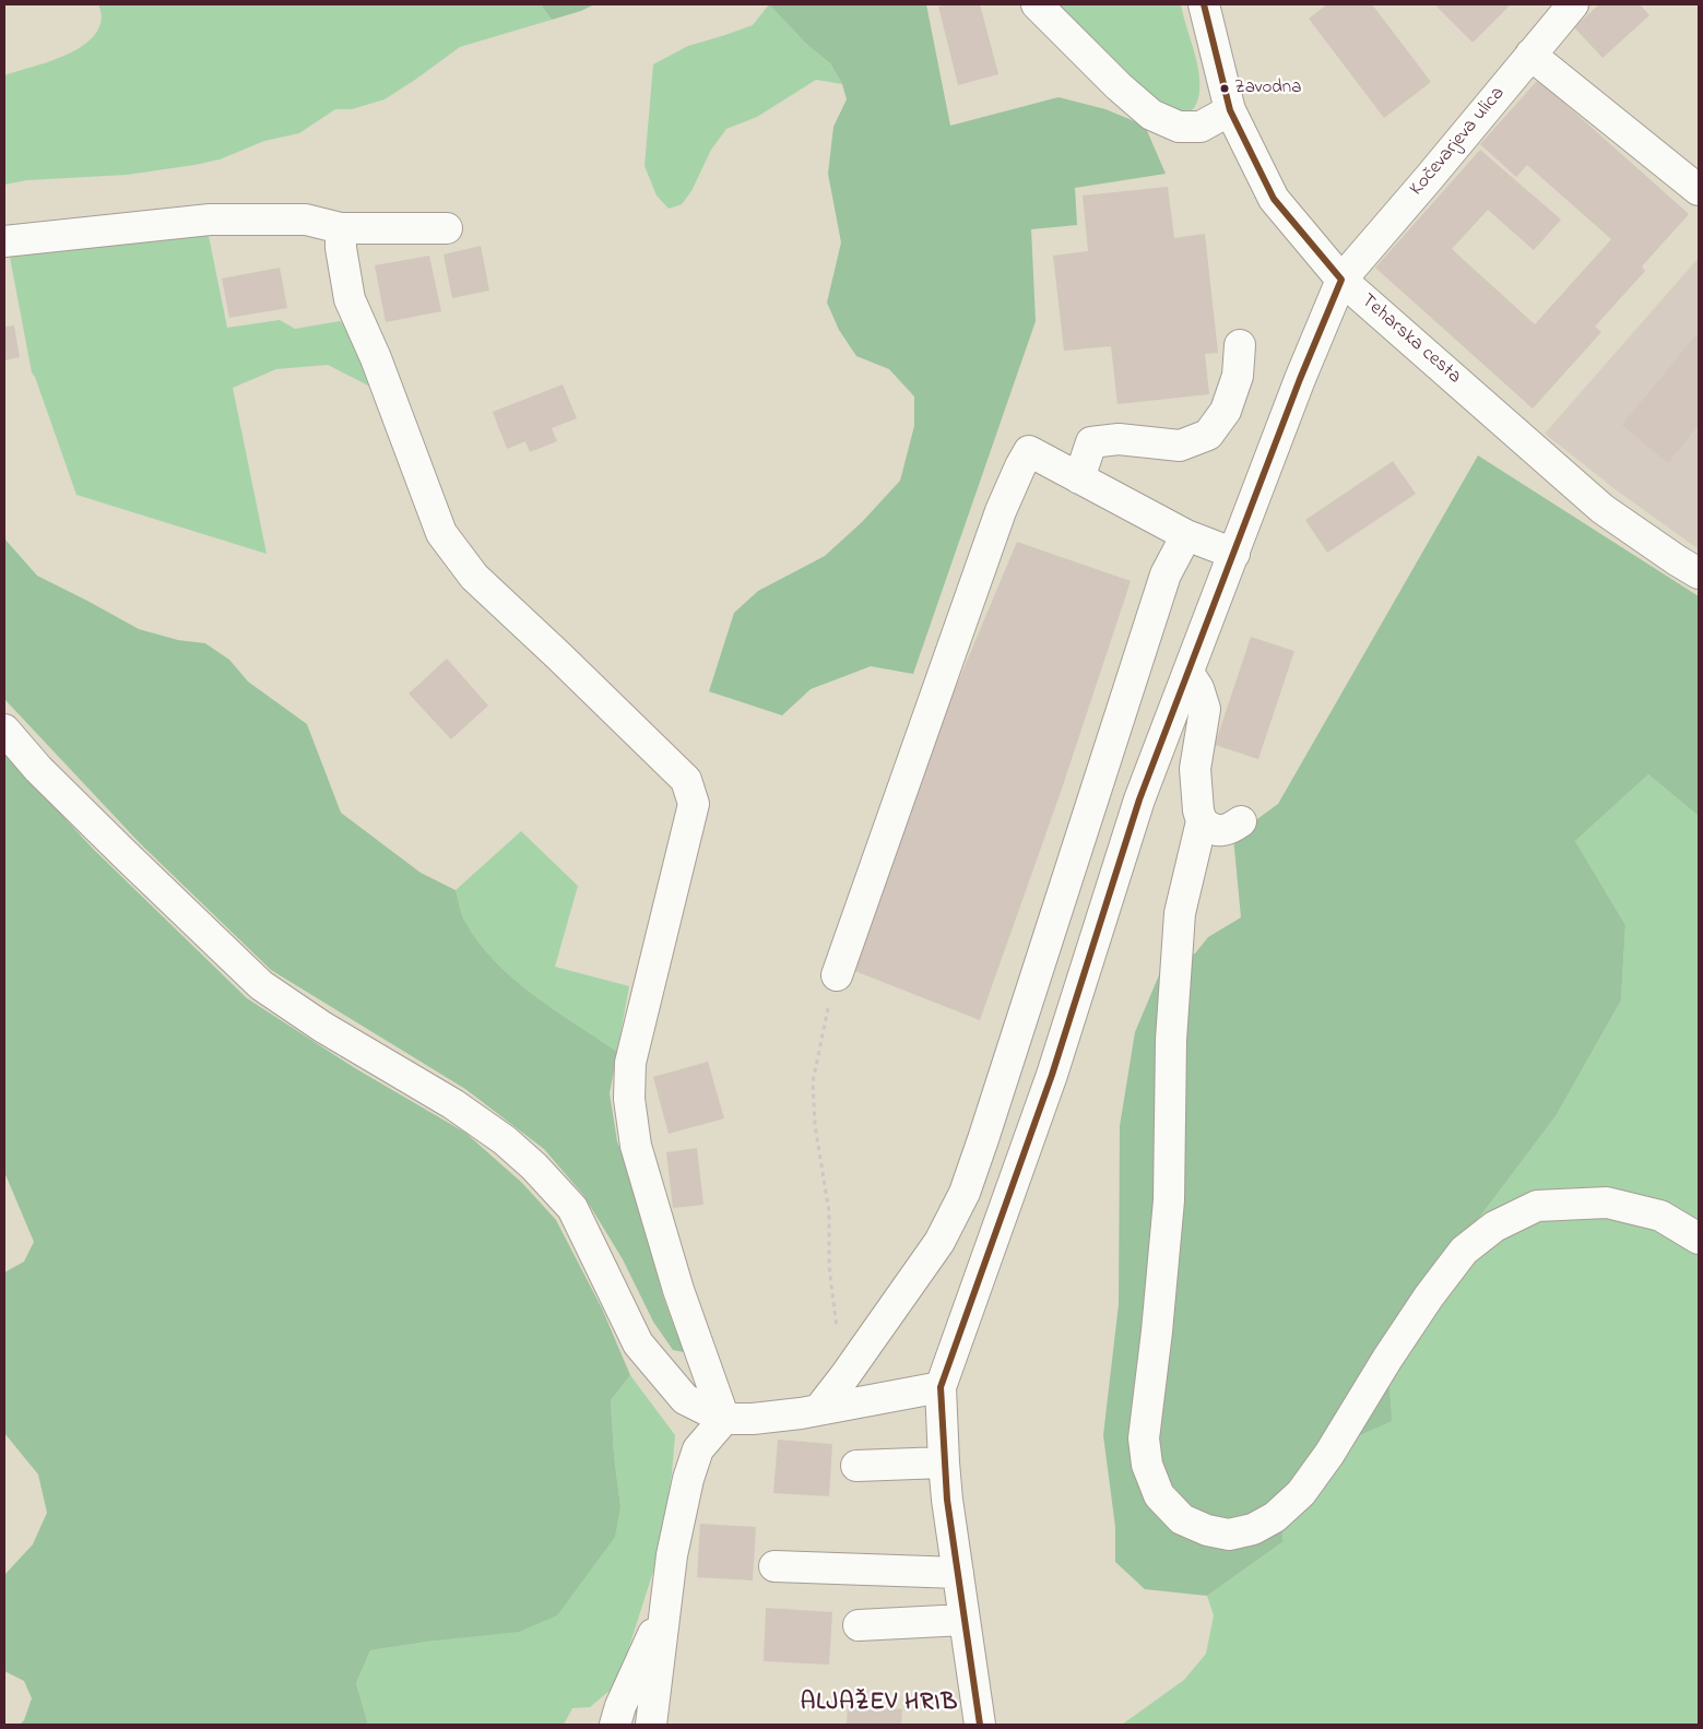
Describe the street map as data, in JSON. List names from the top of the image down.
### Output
{
  "streets": {
    "street": ["Kočevarjeva ulica", "Teharska cesta"]
  },
  "crossings": [
    ["Kočevarjeva ulica", "Teharska cesta"]
  ],
  "districts": ["ALJAŽEV HRIB"],
  "places": ["Zavodna"]
}
